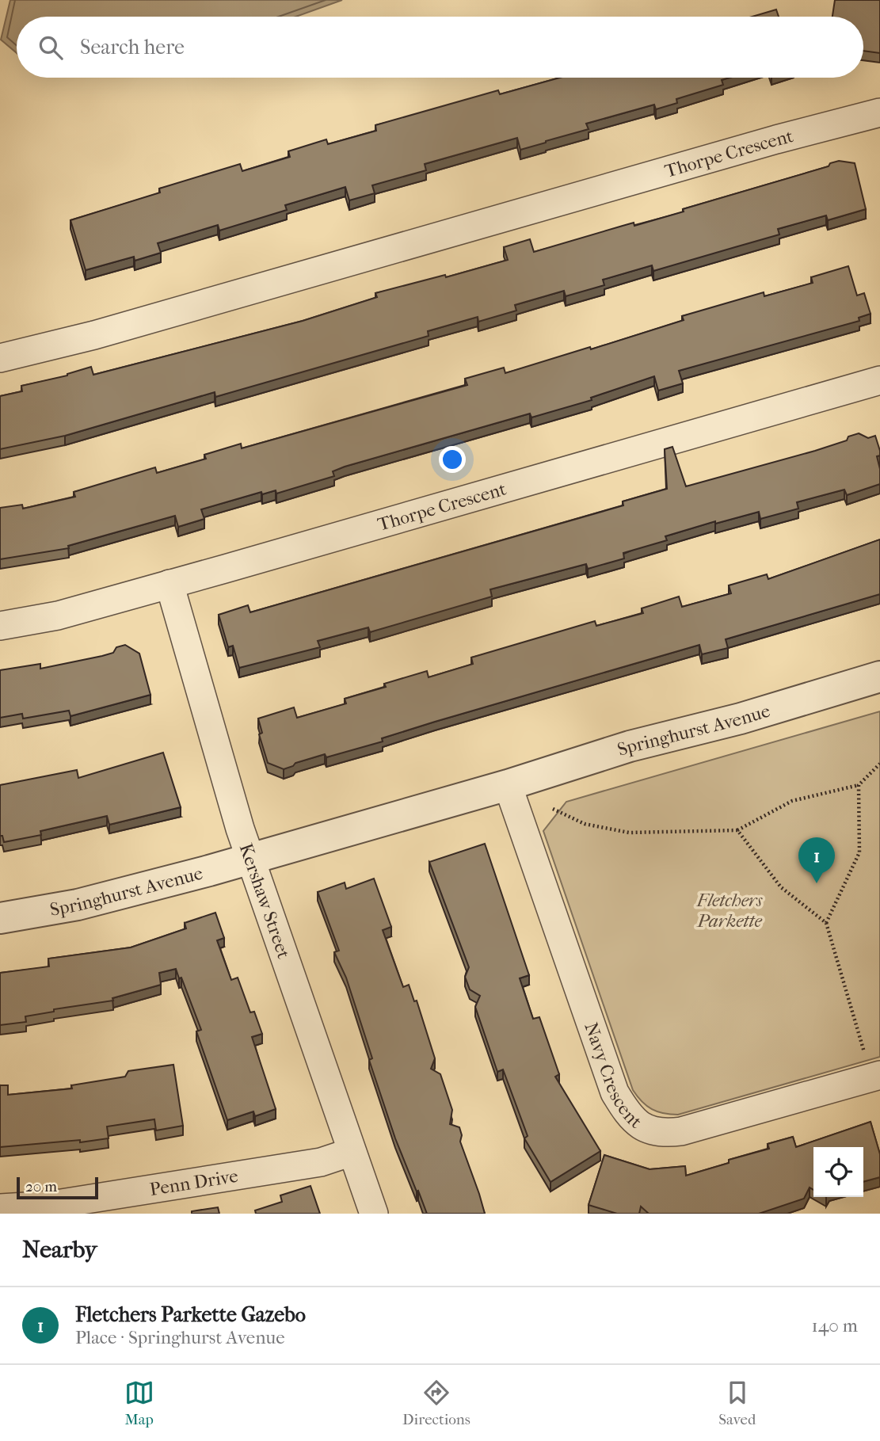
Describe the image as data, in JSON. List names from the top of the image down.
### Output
{
  "streets": {
    "street": [
      "Thorpe Crescent",
      "Springhurst Avenue",
      "Kershaw Street",
      "Navy Crescent",
      "Penn Drive"
    ]
  },
  "crossings": [
    ["Thorpe Crescent", "Kershaw Street"],
    ["Springhurst Avenue", "Kershaw Street"],
    ["Springhurst Avenue", "Navy Crescent"],
    ["Kershaw Street", "Penn Drive"]
  ],
  "parks": ["Fletchers Parkette"],
  "scale_bar": "20 m",
  "page": {
    "search": "Search here",
    "pins": "1",
    "scale": "20 m",
    "heading": "Nearby",
    "list": [
      {
        "mark": "1",
        "name": "Fletchers Parkette Gazebo",
        "note": "Place · Springhurst Avenue",
        "value": "140 m"
      }
    ],
    "nav": ["Map", "Directions", "Saved"]
  }
}
